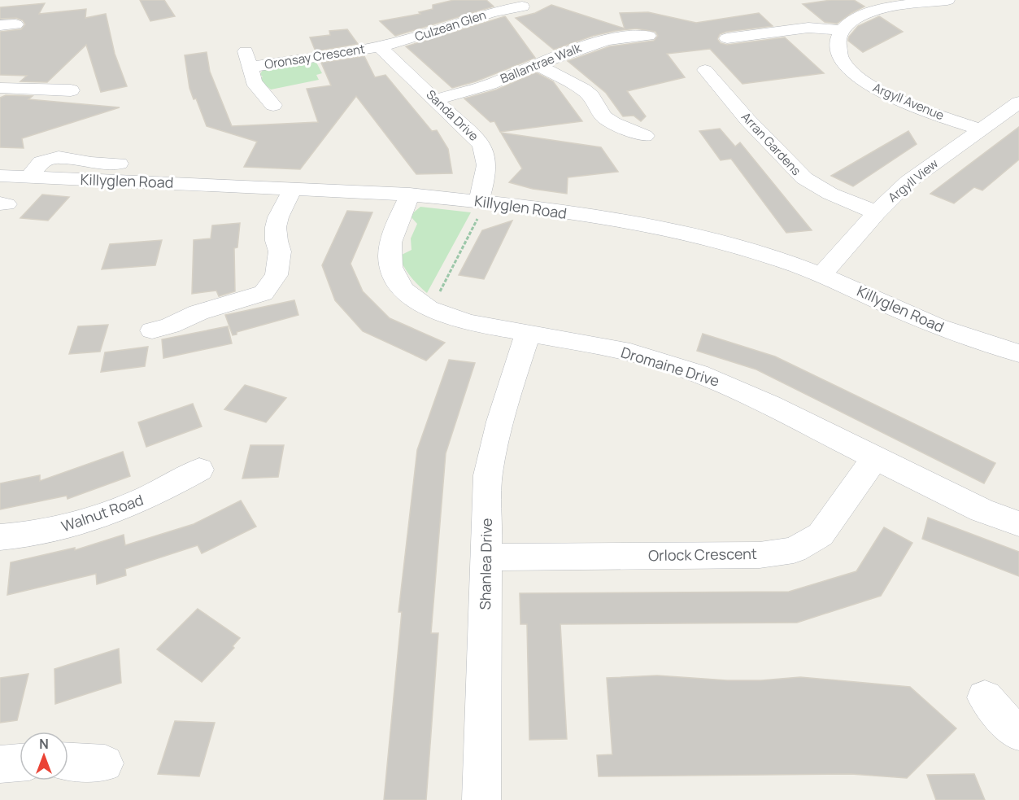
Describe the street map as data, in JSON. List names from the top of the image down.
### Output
{
  "streets": {
    "street": [
      "Culzean Glen",
      "Oronsay Crescent",
      "Ballantrae Walk",
      "Argyll Avenue",
      "Sanda Drive",
      "Arran Gardens",
      "Argyll View",
      "Killyglen Road",
      "Dromaine Drive",
      "Walnut Road",
      "Orlock Crescent",
      "Shanlea Drive"
    ]
  },
  "crossings": [
    ["Culzean Glen", "Oronsay Crescent"],
    ["Culzean Glen", "Sanda Drive"],
    ["Oronsay Crescent", "Sanda Drive"],
    ["Ballantrae Walk", "Sanda Drive"],
    ["Argyll Avenue", "Argyll View"],
    ["Sanda Drive", "Killyglen Road"],
    ["Arran Gardens", "Argyll View"],
    ["Argyll View", "Killyglen Road"],
    ["Killyglen Road", "Dromaine Drive"],
    ["Dromaine Drive", "Orlock Crescent"],
    ["Dromaine Drive", "Shanlea Drive"],
    ["Orlock Crescent", "Shanlea Drive"]
  ],
  "north": "top"
}
